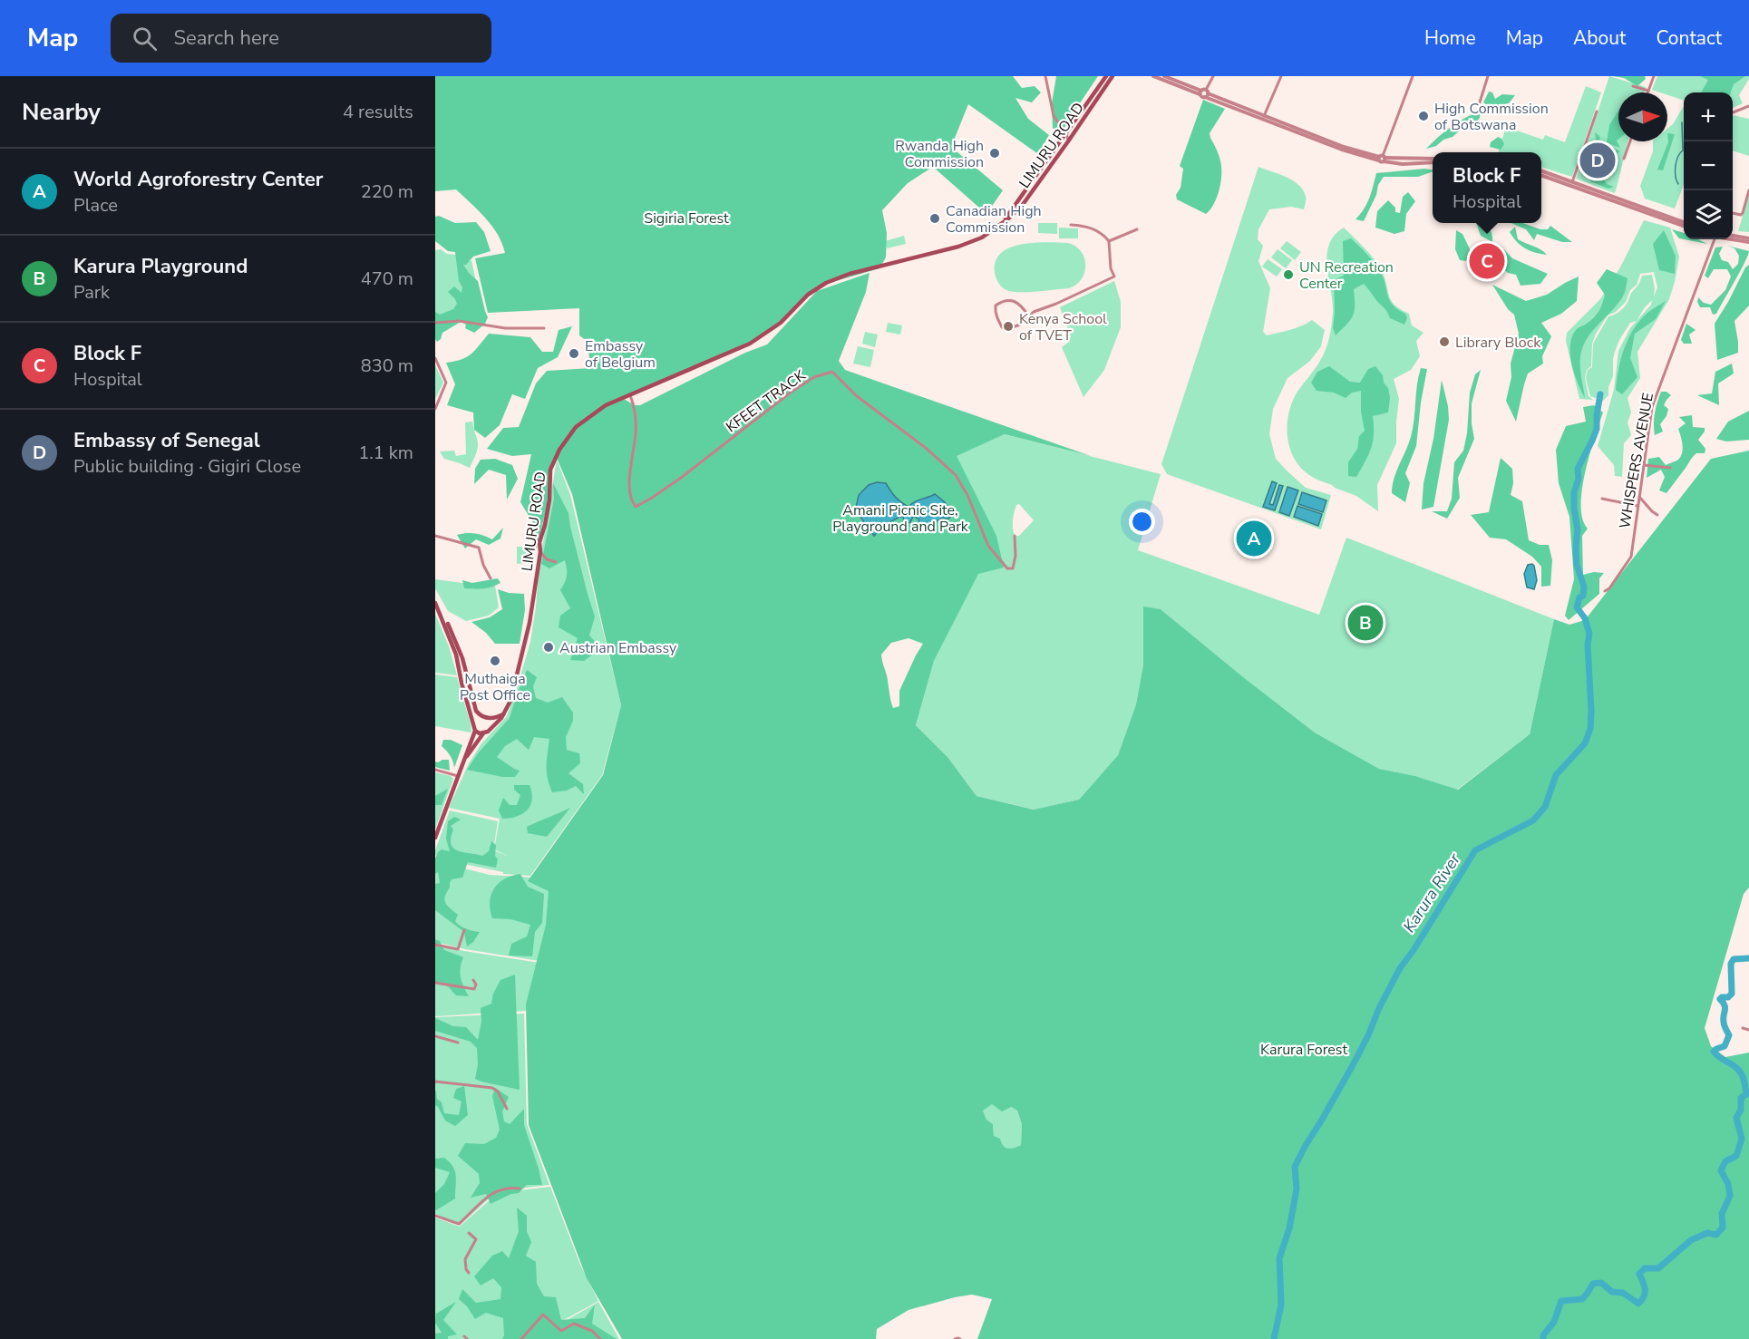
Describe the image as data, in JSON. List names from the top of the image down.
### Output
{
  "streets": {
    "main road": ["LIMURU ROAD"],
    "street": ["KFEET TRACK", "WHISPERS AVENUE"]
  },
  "crossings": [
    ["LIMURU ROAD", "KFEET TRACK"]
  ],
  "water": ["Karura River"],
  "parks": ["Sigiria Forest", "Amani Picnic Site, Playground and Park", "Karura Forest"],
  "places": [
    "High Commission of Botswana",
    "Rwanda High Commission",
    "Canadian High Commission",
    "UN Recreation Center",
    "Kenya School of TVET",
    "Library Block",
    "Embassy of Belgium",
    "Austrian Embassy",
    "Muthaiga Post Office"
  ],
  "north": "right",
  "page": {
    "header": "Map",
    "search": "Search here",
    "nav": [
      "Home",
      "Map",
      "About",
      "Contact"
    ],
    "heading": ["Nearby", "4 results"],
    "map_buttons": ["+", "−"],
    "pins": [
      "D",
      "C",
      "A",
      "B"
    ],
    "list": [
      {
        "mark": "A",
        "name": "World Agroforestry Center",
        "note": "Place",
        "value": "220 m"
      },
      {
        "mark": "B",
        "name": "Karura Playground",
        "note": "Park",
        "value": "470 m"
      },
      {
        "mark": "C",
        "name": "Block F",
        "note": "Hospital",
        "value": "830 m"
      },
      {
        "mark": "D",
        "name": "Embassy of Senegal",
        "note": "Public building · Gigiri Close",
        "value": "1.1 km"
      }
    ],
    "popup": ["Block F", "Hospital"]
  }
}
